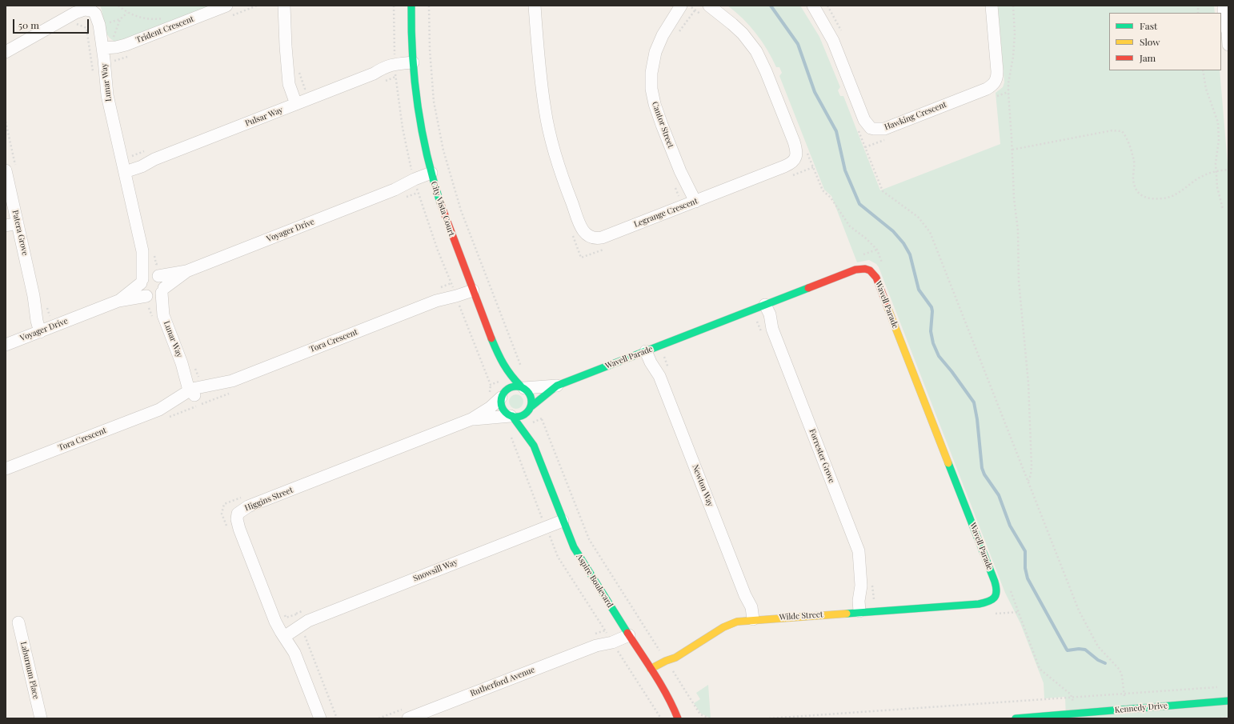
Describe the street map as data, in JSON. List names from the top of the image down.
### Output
{
  "streets": {
    "street": [
      "Trident Crescent",
      "Lunar Way",
      "Hawking Crescent",
      "Pulsar Way",
      "Cantor Street",
      "City Vista Court",
      "Legrange Crescent",
      "Voyager Drive",
      "Patera Grove",
      "Wavell Parade",
      "Tora Crescent",
      "Forrester Grove",
      "Newton Way",
      "Higgins Street",
      "Snowsill Way",
      "Aspire Boulevard",
      "Wilde Street",
      "Laburnum Place",
      "Rutherford Avenue",
      "Kennedy Drive"
    ]
  },
  "crossings": [
    ["Trident Crescent", "Lunar Way"],
    ["Lunar Way", "Pulsar Way"],
    ["Lunar Way", "Voyager Drive"],
    ["Lunar Way", "Tora Crescent"],
    ["Pulsar Way", "City Vista Court"],
    ["Cantor Street", "Legrange Crescent"],
    ["City Vista Court", "Voyager Drive"],
    ["City Vista Court", "Tora Crescent"],
    ["Voyager Drive", "Patera Grove"],
    ["Wavell Parade", "Forrester Grove"],
    ["Wavell Parade", "Newton Way"],
    ["Wavell Parade", "Higgins Street"],
    ["Wavell Parade", "Aspire Boulevard"],
    ["Wavell Parade", "Wilde Street"],
    ["Forrester Grove", "Wilde Street"],
    ["Newton Way", "Wilde Street"],
    ["Higgins Street", "Snowsill Way"],
    ["Higgins Street", "Aspire Boulevard"],
    ["Snowsill Way", "Aspire Boulevard"],
    ["Aspire Boulevard", "Wilde Street"],
    ["Aspire Boulevard", "Rutherford Avenue"]
  ],
  "legend": ["Fast", "Slow", "Jam"],
  "scale_bar": "50 m"
}
